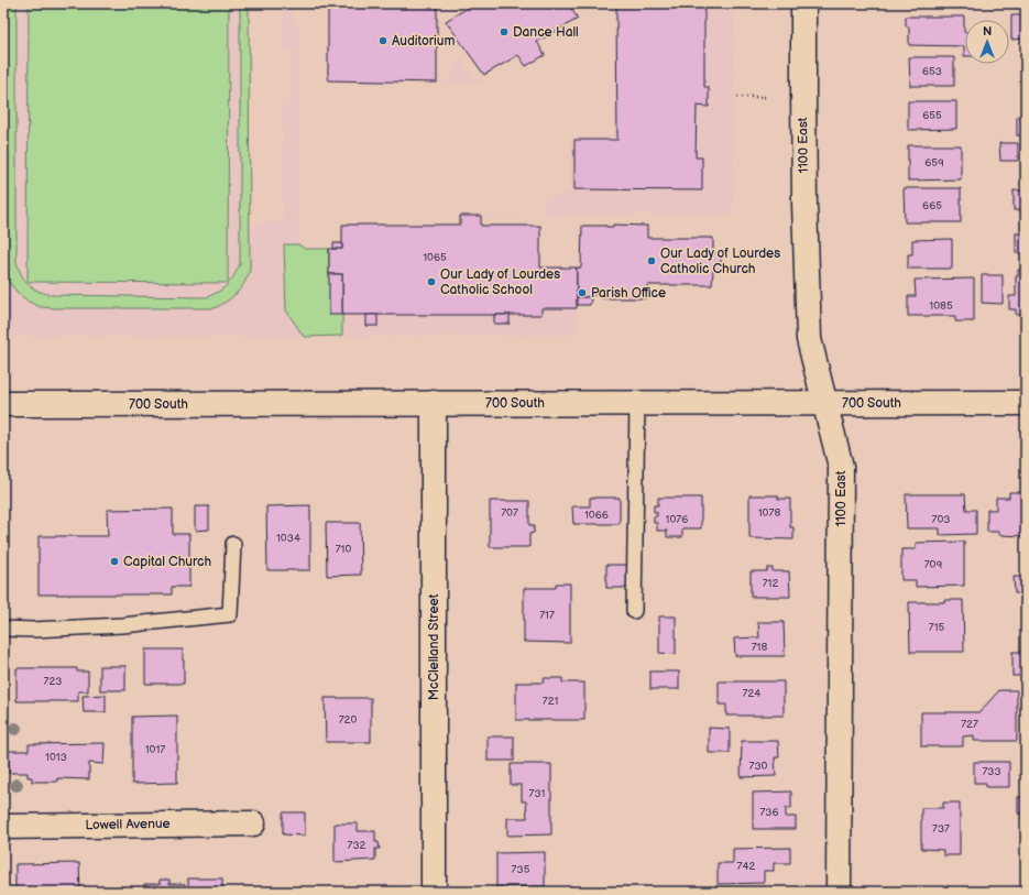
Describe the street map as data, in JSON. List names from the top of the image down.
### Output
{
  "streets": {
    "street": [
      "1100 East",
      "700 South",
      "McClelland Street",
      "Lowell Avenue"
    ]
  },
  "crossings": [
    ["1100 East", "700 South"],
    ["700 South", "McClelland Street"]
  ],
  "places": [
    "Dance Hall",
    "Auditorium",
    "Our Lady of Lourdes Catholic Church",
    "Our Lady of Lourdes Catholic School",
    "Parish Office",
    "Capital Church"
  ],
  "house_numbers": [
    "653",
    "655",
    "659",
    "665",
    "1065",
    "1085",
    "707",
    "1078",
    "1066",
    "1076",
    "703",
    "1034",
    "710",
    "709",
    "712",
    "717",
    "715",
    "718",
    "723",
    "724",
    "721",
    "720",
    "727",
    "1017",
    "1013",
    "730",
    "733",
    "731",
    "736",
    "737",
    "732",
    "742",
    "735"
  ],
  "north": "top"
}
